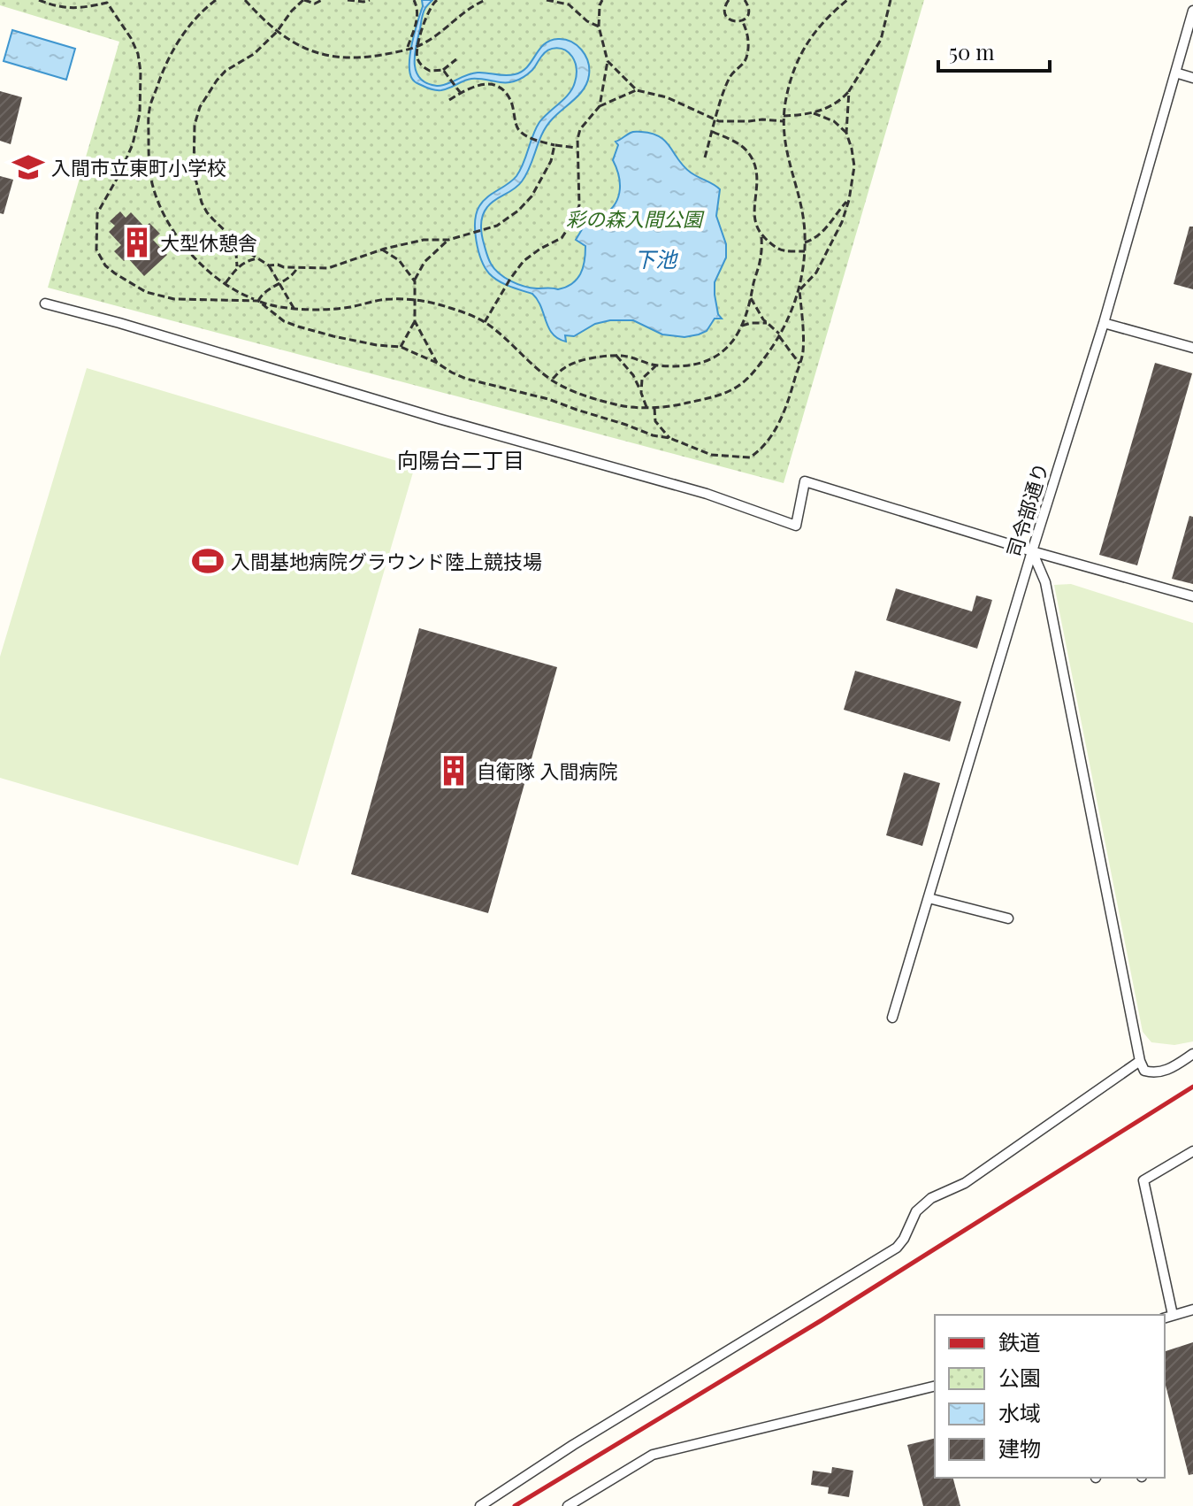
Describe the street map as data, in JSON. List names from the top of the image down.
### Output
{
  "streets": {
    "lane": ["司令部通り"]
  },
  "districts": ["向陽台二丁目"],
  "water": ["下池"],
  "parks": ["彩の森入間公園"],
  "places": {
    "school or university": ["入間市立東町小学校"],
    "building": ["大型休憩舎", "自衛隊 入間病院"],
    "sports": ["入間基地病院グラウンド陸上競技場"]
  },
  "legend": [
    "鉄道",
    "公園",
    "水域",
    "建物"
  ],
  "scale_bar": "50 m"
}
